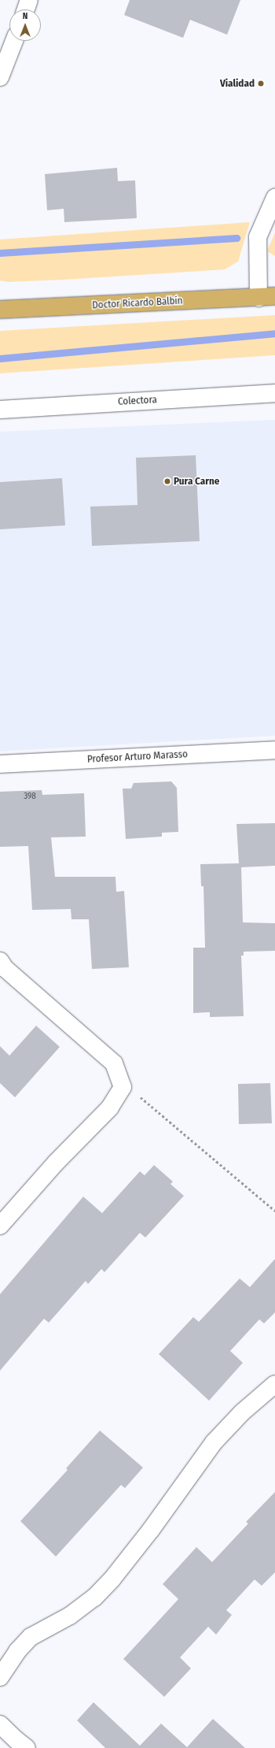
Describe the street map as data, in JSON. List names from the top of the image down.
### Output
{
  "streets": {
    "main road": ["Doctor Ricardo Balbín"],
    "street": ["Colectora", "Profesor Arturo Marasso"]
  },
  "places": ["Vialidad", "Pura Carne"],
  "house_numbers": ["398"],
  "north": "top"
}
